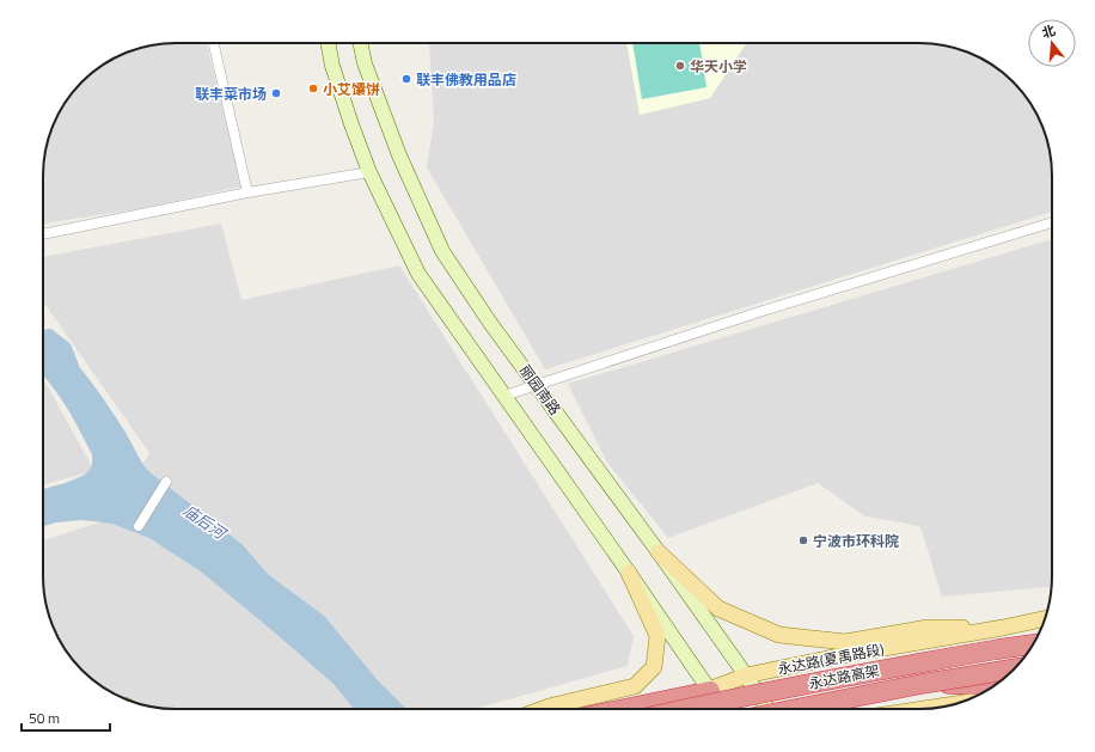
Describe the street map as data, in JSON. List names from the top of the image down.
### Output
{
  "streets": {
    "highway": ["永达路高架"],
    "main road": ["丽园南路", "永达路(夏禹路段)"]
  },
  "crossings": [
    ["丽园南路", "永达路(夏禹路段)"]
  ],
  "water": ["庙后河"],
  "places": [
    "华天小学",
    "联丰佛教用品店",
    "小艾馕饼",
    "联丰菜市场",
    "宁波市环科院"
  ],
  "scale_bar": "50 m",
  "north": "top"
}
